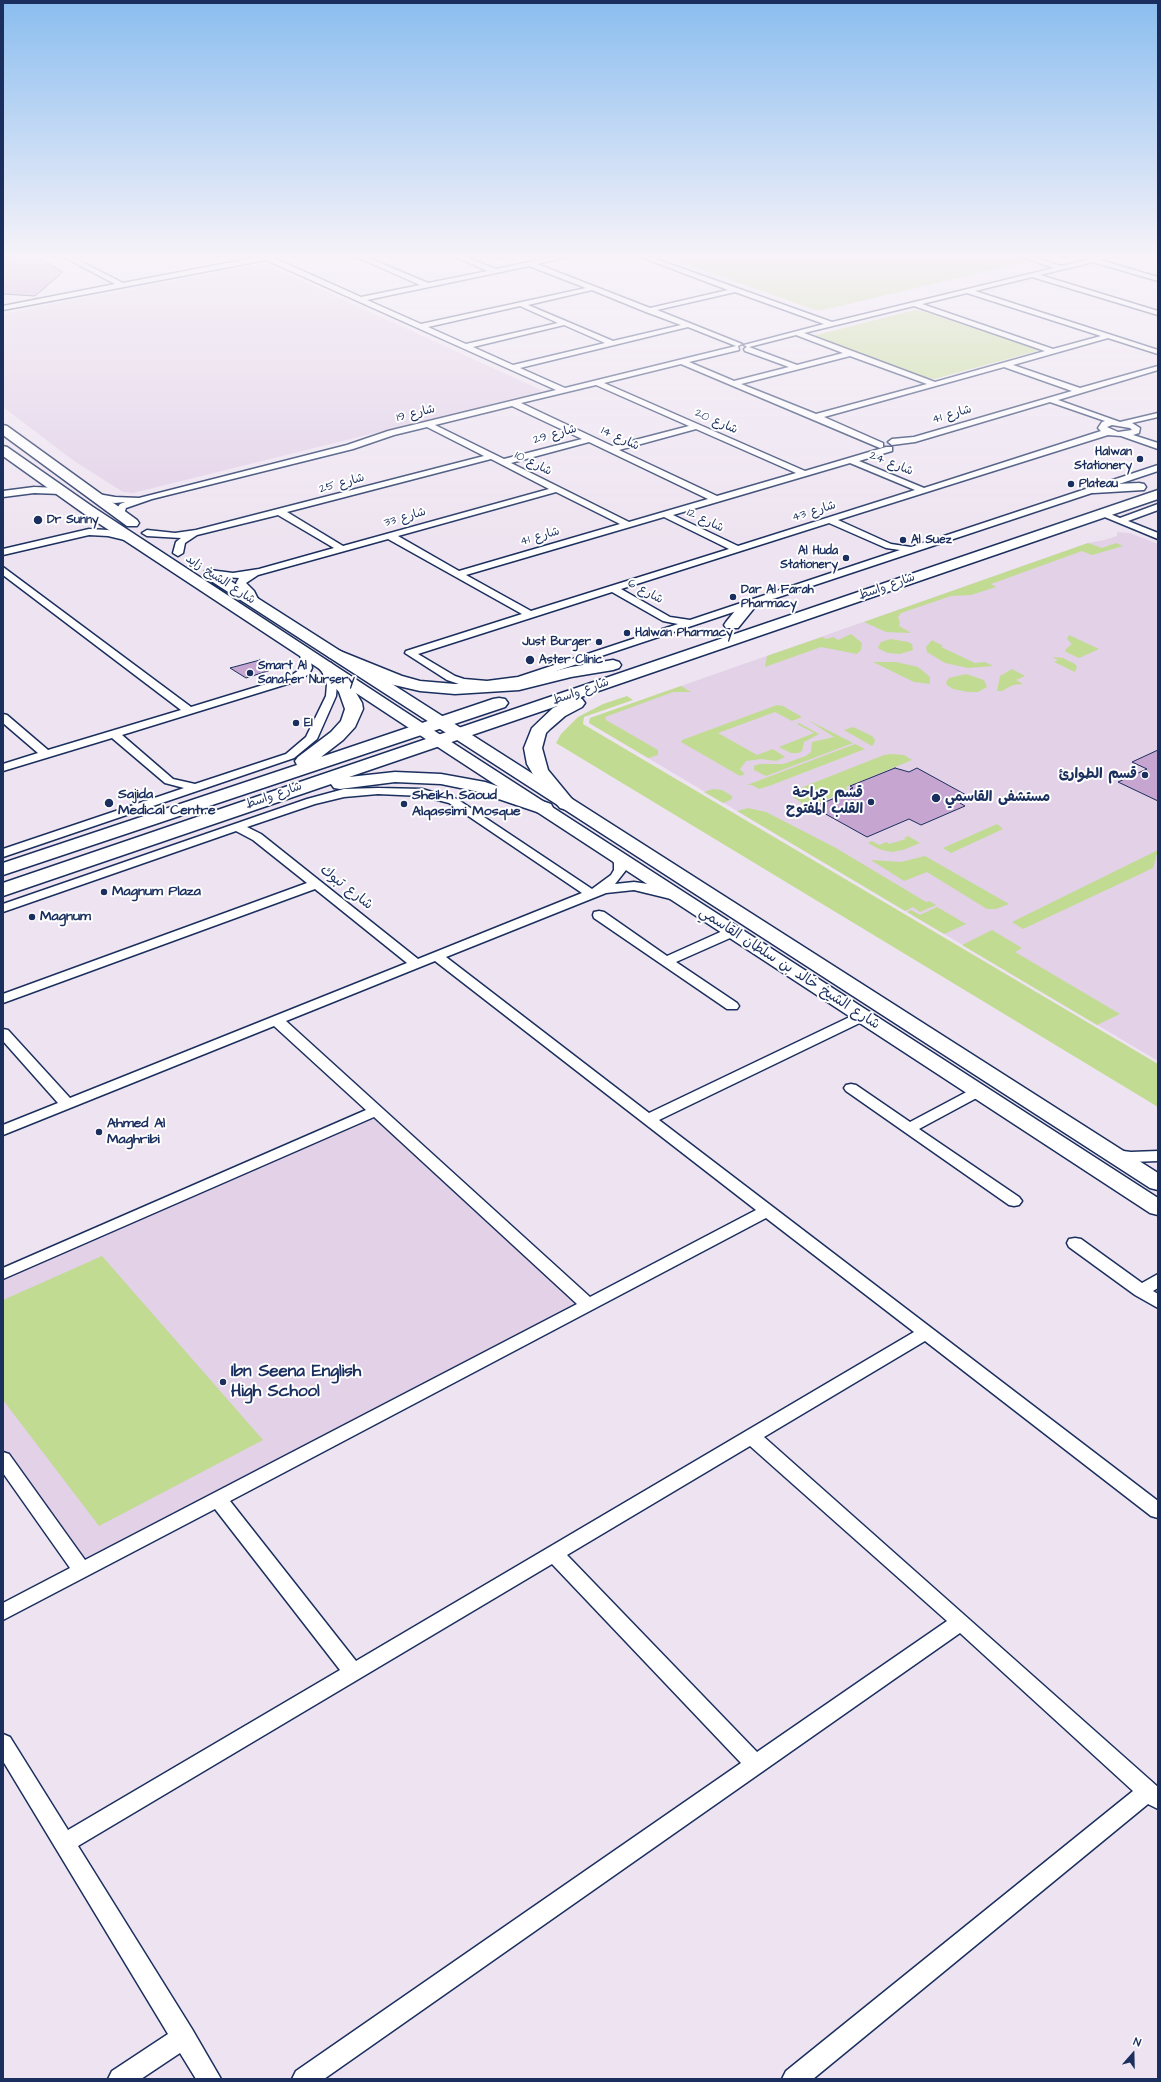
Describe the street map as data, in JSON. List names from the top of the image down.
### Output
{
  "streets": {
    "main road": ["شارع الشيخ زايد", "شارع واسط", "شارع الشيخ خالد بن سلطان القاسمي"],
    "street": [
      "شارع 19",
      "شارع 41",
      "شارع 20",
      "شارع 29",
      "شارع 14",
      "شارع 10",
      "شارع 24",
      "شارع 25",
      "شارع 43",
      "شارع 33",
      "شارع 12",
      "شارع 6",
      "شارع تبوك"
    ]
  },
  "crossings": [
    ["شارع 19", "شارع 20"],
    ["شارع 19", "شارع 14"],
    ["شارع 19", "شارع 10"],
    ["شارع 41", "شارع 20"],
    ["شارع 41", "شارع 14"],
    ["شارع 41", "شارع 10"],
    ["شارع 41", "شارع 24"],
    ["شارع 41", "شارع 12"],
    ["شارع 29", "شارع 14"],
    ["شارع 29", "شارع 10"],
    ["شارع 10", "شارع 25"],
    ["شارع 10", "شارع 33"],
    ["شارع 24", "شارع 43"],
    ["شارع 25", "شارع الشيخ زايد"],
    ["شارع 43", "شارع 12"],
    ["شارع 43", "شارع 6"],
    ["شارع 33", "شارع الشيخ زايد"],
    ["شارع الشيخ زايد", "شارع واسط"],
    ["شارع الشيخ زايد", "شارع الشيخ خالد بن سلطان القاسمي"],
    ["شارع واسط", "شارع الشيخ خالد بن سلطان القاسمي"]
  ],
  "places": [
    "Halwan Stationery",
    "Plateau",
    "Dr Sunny",
    "Al Suez",
    "Al Huda Stationery",
    "Dar Al Farah Pharmacy",
    "Halwan Pharmacy",
    "Just Burger",
    "Aster Clinic",
    "Smart Al Sanafer Nursery",
    "EI",
    "قسم الطوارئ",
    "مستشفى القاسمي",
    "قسم جراحة القلب المفتوح",
    "Sajida Medical Centre",
    "Sheikh Saoud Alqassimi Mosque",
    "Magnum Plaza",
    "Magnum",
    "Ahmed Al Maghribi",
    "Ibn Seena English High School"
  ],
  "north": "top"
}
